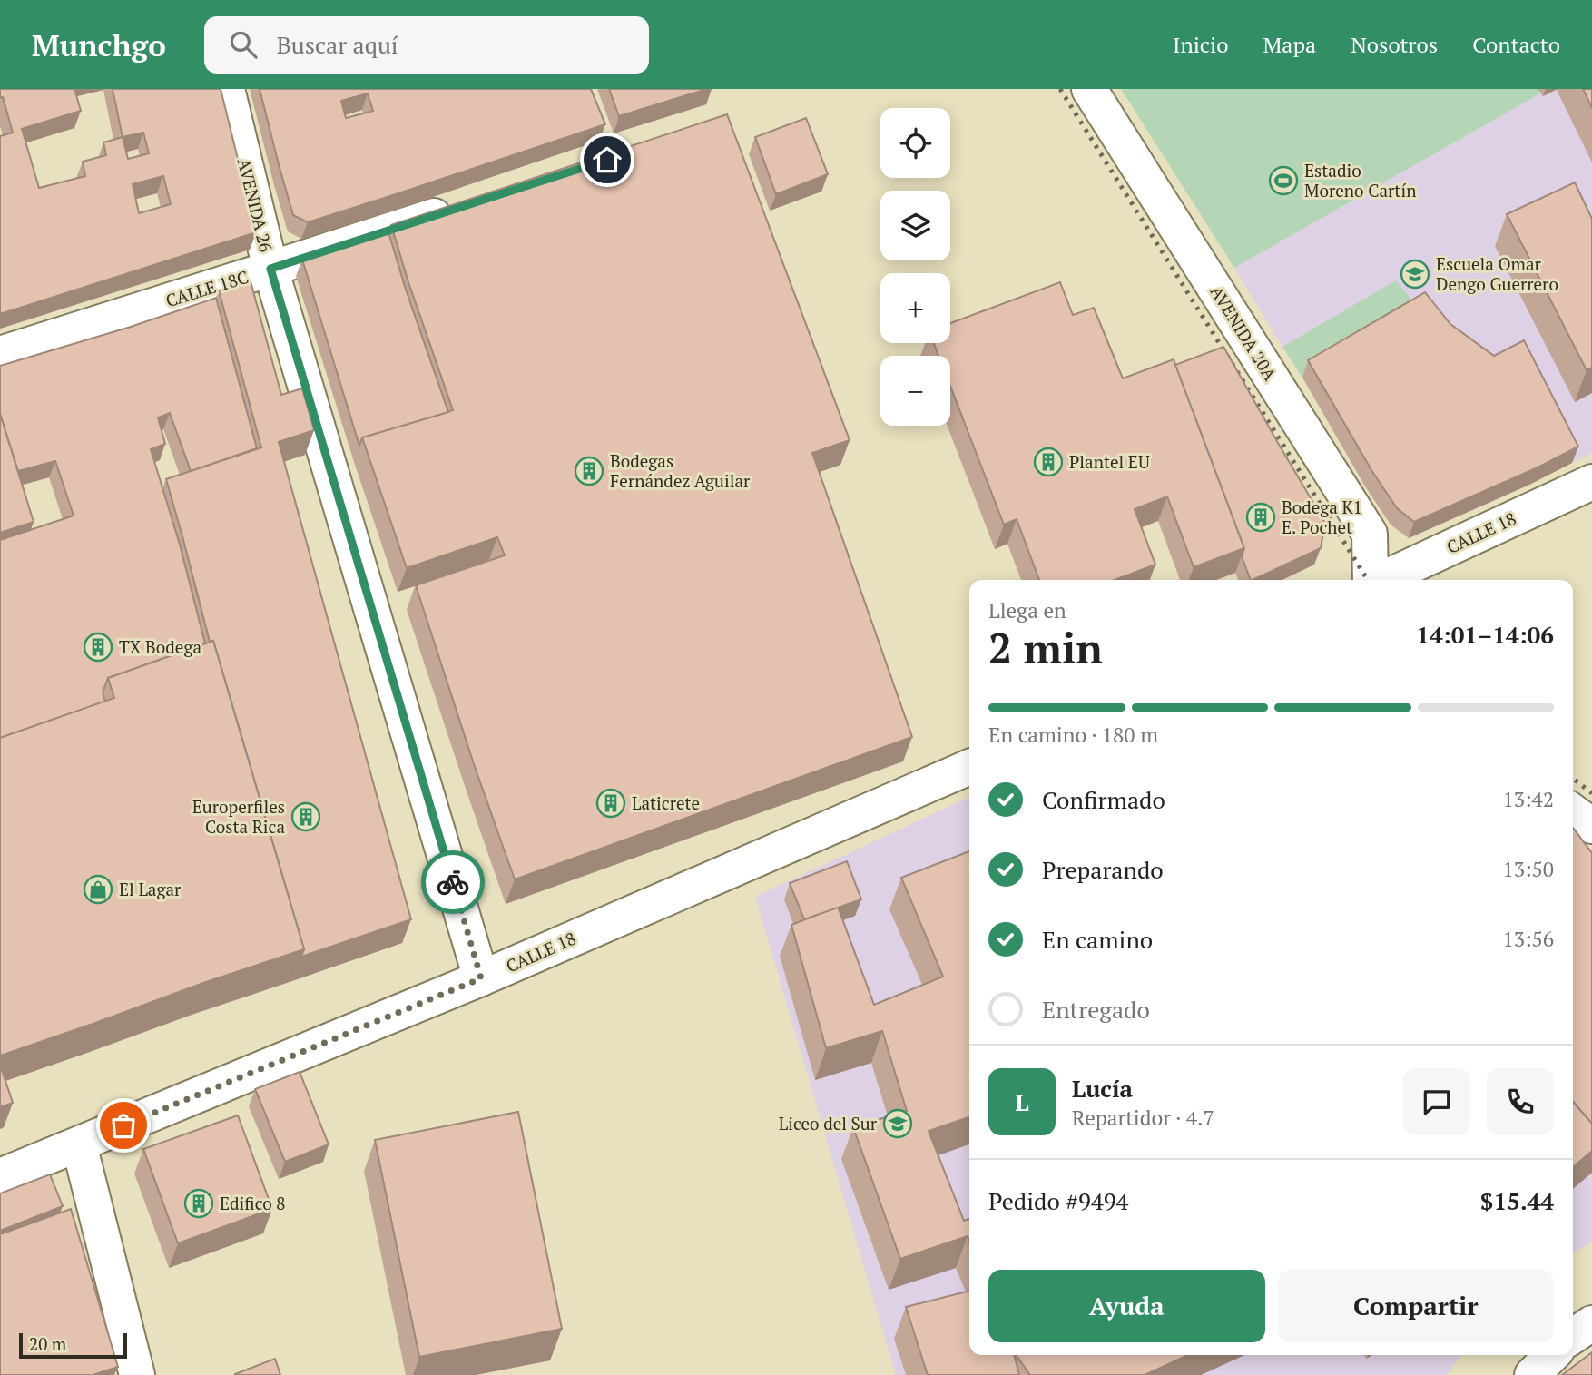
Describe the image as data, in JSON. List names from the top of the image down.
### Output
{
  "streets": {
    "street": [
      "AVENIDA 26",
      "CALLE 18C",
      "AVENIDA 20A",
      "CALLE 18"
    ]
  },
  "crossings": [
    ["AVENIDA 26", "CALLE 18C"],
    ["AVENIDA 26", "CALLE 18"]
  ],
  "places": {
    "sports": ["Estadio Moreno Cartín"],
    "school or university": ["Escuela Omar Dengo Guerrero", "Liceo del Sur"],
    "building": [
      "Plantel EU",
      "Bodegas Fernández Aguilar",
      "Bodega K1 E. Pochet",
      "TX Bodega",
      "Laticrete",
      "Europerfiles Costa Rica",
      "Edifico 8"
    ],
    "shop": ["El Lagar"]
  },
  "scale_bar": "20 m",
  "page": {
    "header": "Munchgo",
    "search": "Buscar aquí",
    "nav": [
      "Inicio",
      "Mapa",
      "Nosotros",
      "Contacto"
    ],
    "map_buttons": ["+", "−"],
    "heading": ["2 min", "Llega en", "14:01–14:06"],
    "panel": [
      "Lucía",
      "Repartidor · 4.7",
      "Pedido #9494",
      "$15.44"
    ],
    "bar": "En camino · 180 m",
    "list": [
      ["Confirmado", "13:42"],
      ["Preparando", "13:50"],
      ["En camino", "13:56"],
      "Entregado"
    ],
    "round": "L",
    "buttons": ["Ayuda", "Compartir"],
    "scale": "20 m"
  }
}
